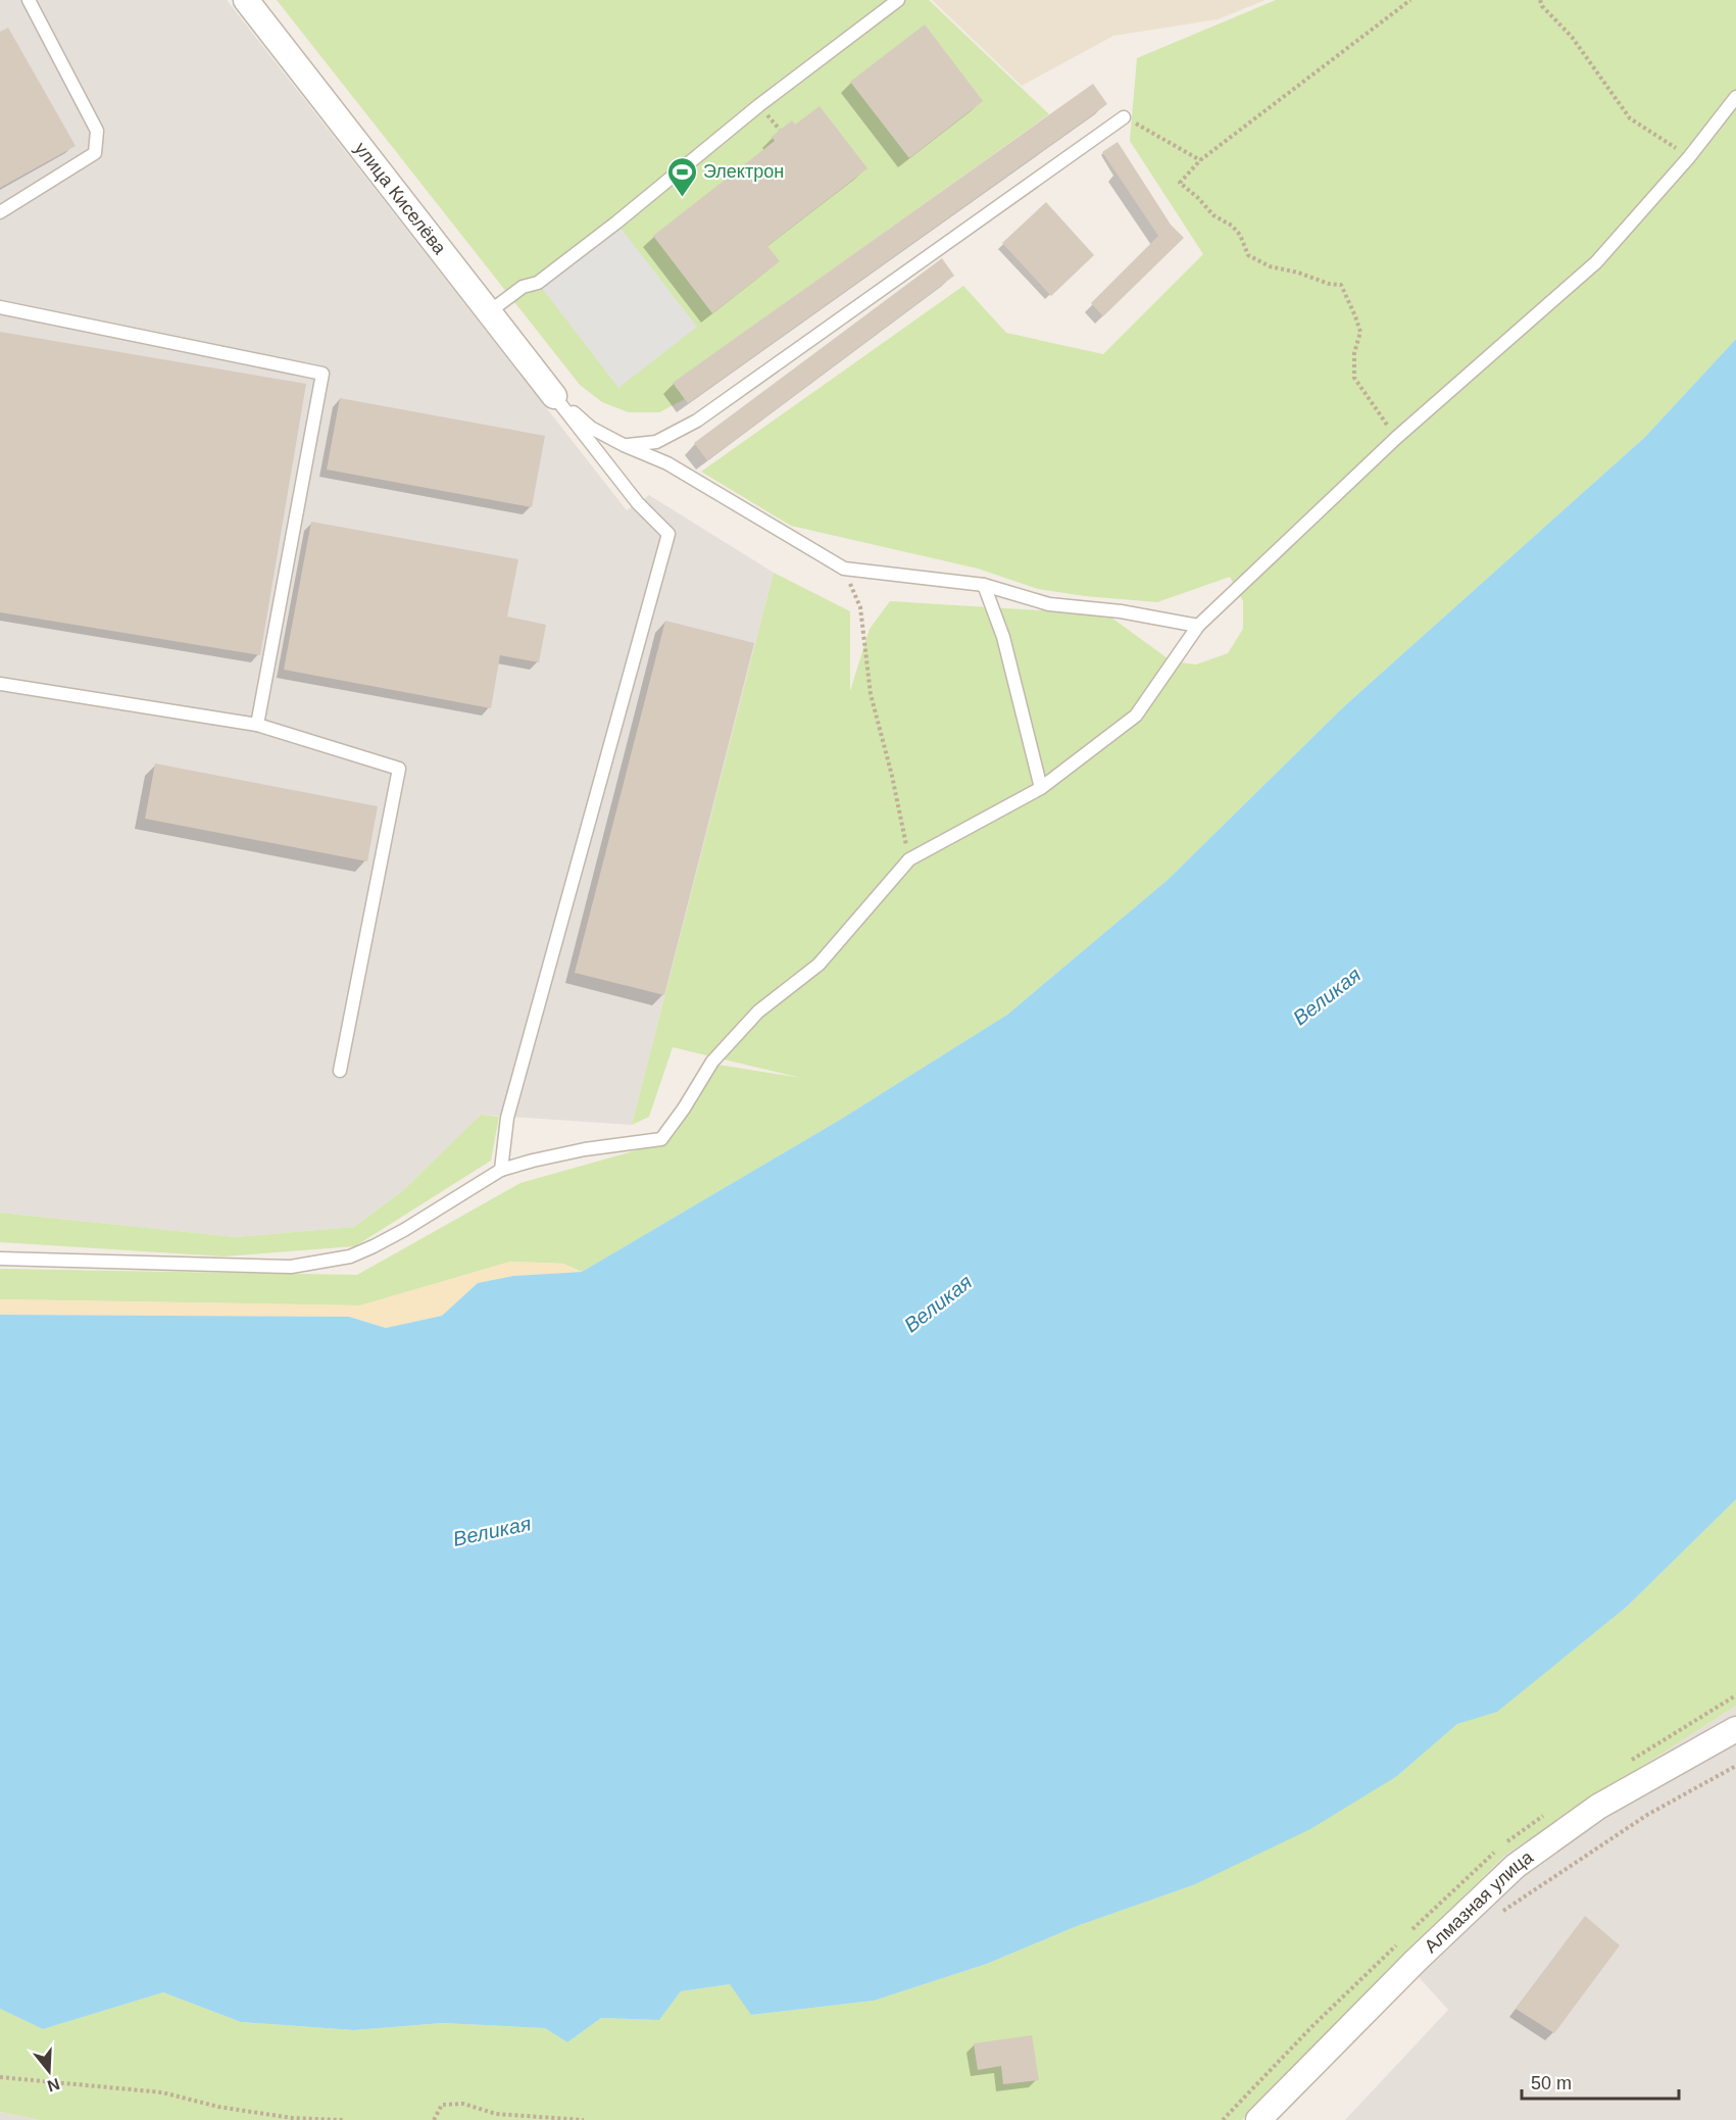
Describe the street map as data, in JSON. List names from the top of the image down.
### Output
{
  "streets": {
    "street": ["улица Киселёва", "Алмазная улица"]
  },
  "water": ["Великая"],
  "places": {
    "sports": ["Электрон"]
  },
  "scale_bar": "50 m",
  "north": "bottom"
}
